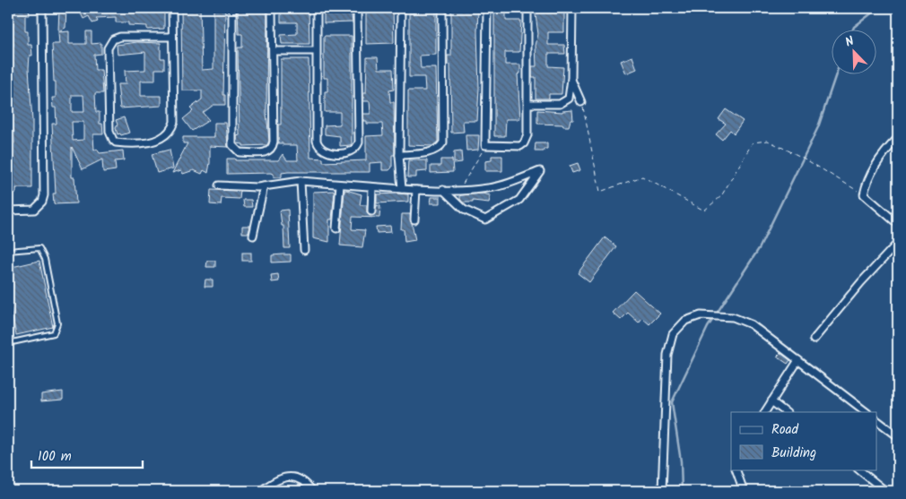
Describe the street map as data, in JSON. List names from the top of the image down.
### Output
{
  "legend": ["Road", "Building"],
  "scale_bar": "100 m",
  "north": "top left"
}
